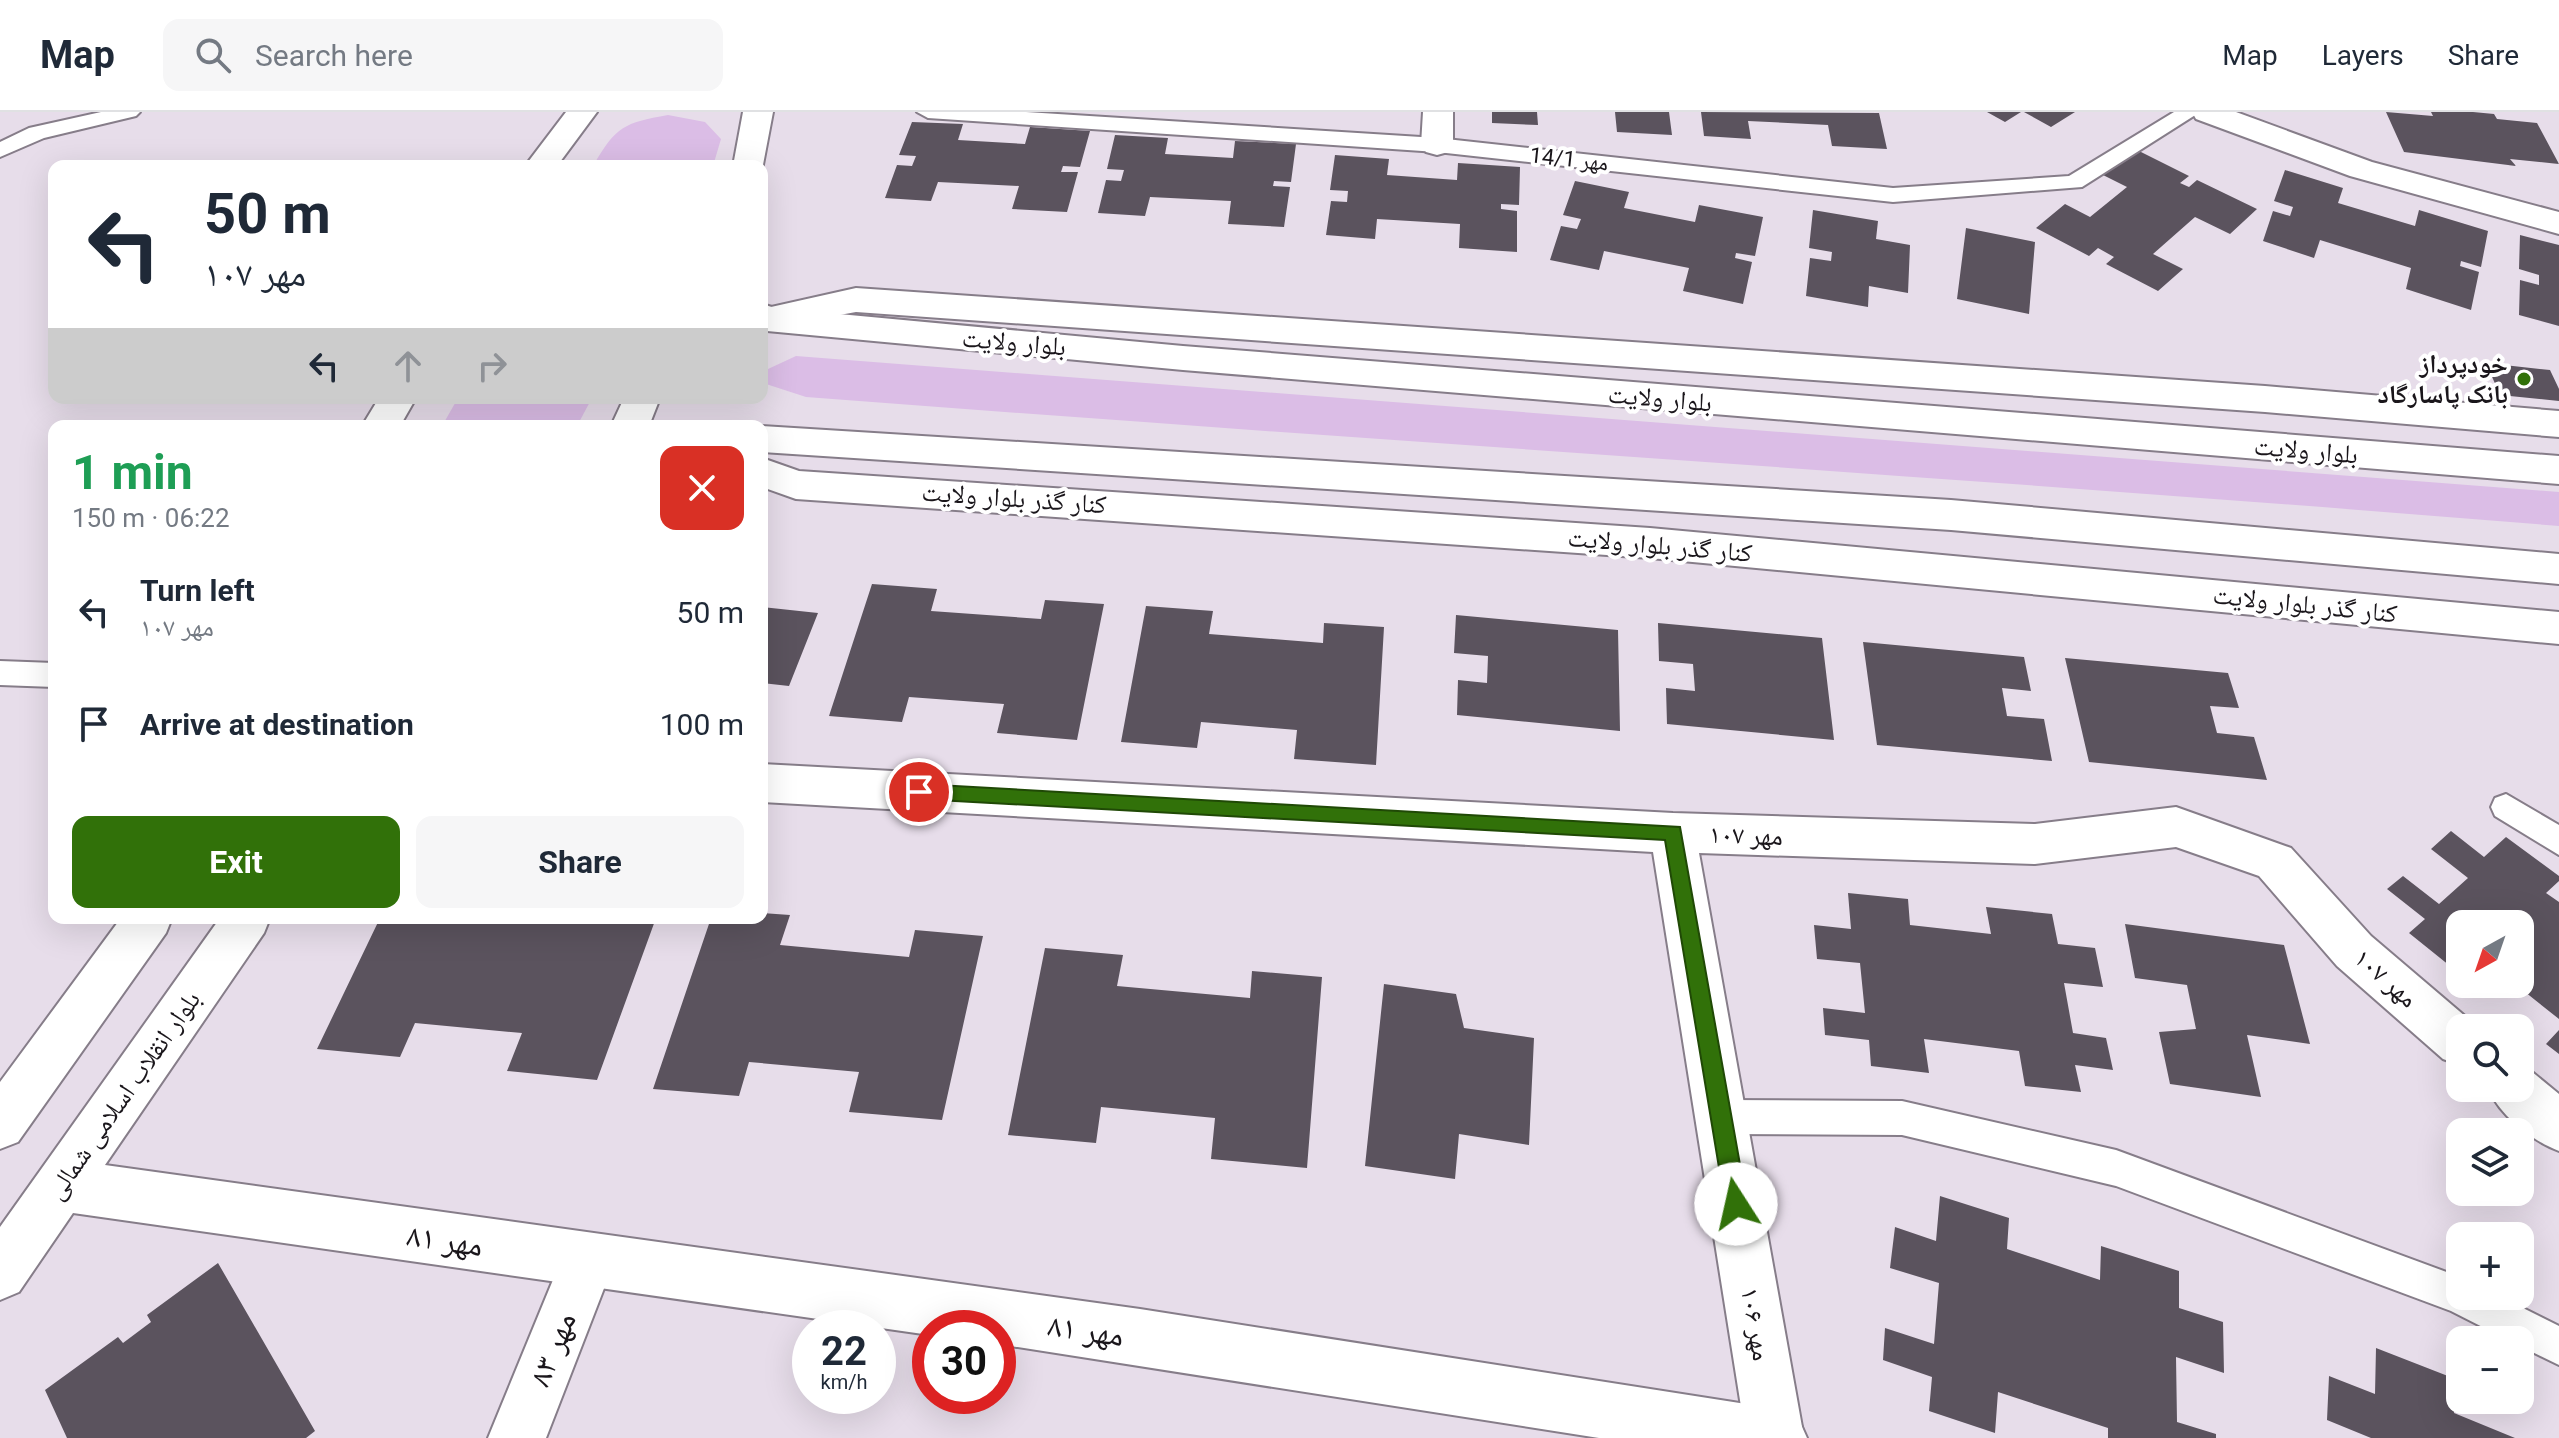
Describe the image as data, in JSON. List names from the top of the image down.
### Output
{
  "streets": {
    "street": [
      "بلوار ولایت",
      "کنار گذر بلوار ولایت",
      "مهر ۱۰۷",
      "بلوار انقلاب اسلامی شمالی",
      "مهر ۸۱",
      "مهر ۱۰۶",
      "مهر ۸۳"
    ],
    "lane": ["مهر 14/1"]
  },
  "crossings": [
    ["مهر ۱۰۷", "مهر ۱۰۶"],
    ["بلوار انقلاب اسلامی شمالی", "مهر ۸۱"],
    ["مهر ۸۱", "مهر ۱۰۶"],
    ["مهر ۸۱", "مهر ۸۳"]
  ],
  "places": ["خودپرداز بانک پاسارگاد"],
  "north": "bottom left",
  "page": {
    "header": "Map",
    "search": "Search here",
    "nav": ["Map", "Layers", "Share"],
    "turn": ["50 m", "مهر ۱۰۷"],
    "heading": ["1 min", "150 m · 06:22"],
    "list": [
      {
        "name": "Turn left",
        "note": "مهر ۱۰۷",
        "value": "50 m"
      },
      {
        "name": "Arrive at destination",
        "value": "100 m"
      }
    ],
    "buttons": ["Exit", "Share"],
    "map_buttons": ["+", "−"],
    "speed": "22 km/h",
    "limit": "30"
  }
}
